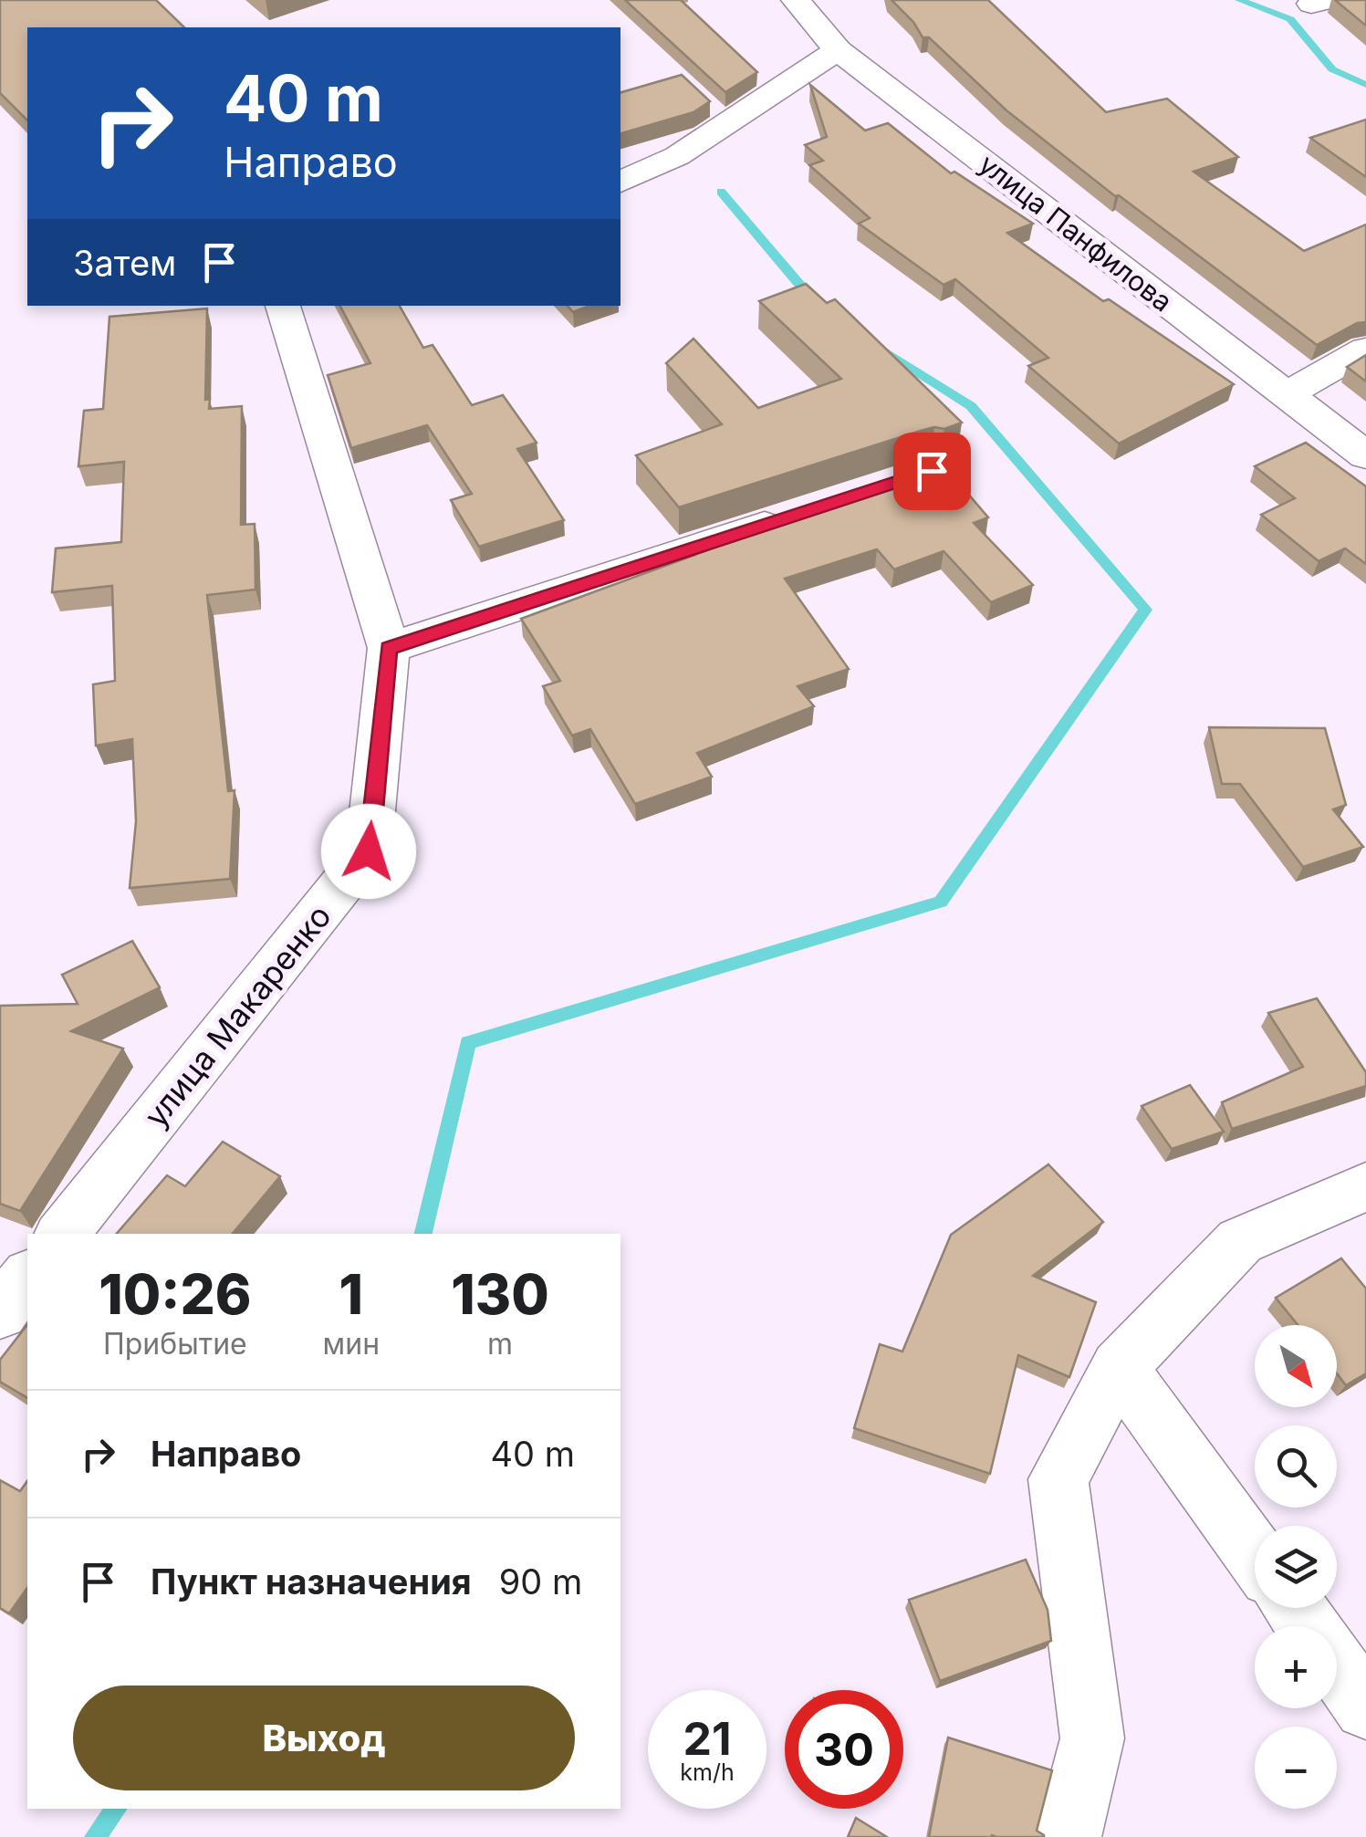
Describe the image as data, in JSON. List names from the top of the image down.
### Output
{
  "streets": {
    "street": ["улица Панфилова", "улица Макаренко"]
  },
  "north": "bottom right",
  "page": {
    "turn": ["40 m", "Направо"],
    "then": "Затем",
    "eta": [
      "10:26",
      "Прибытие",
      "1",
      "мин",
      "130",
      "m"
    ],
    "map_buttons": ["+", "−"],
    "list": [
      {
        "name": "Направо",
        "value": "40 m"
      },
      {
        "name": "Пункт назначения",
        "value": "90 m"
      }
    ],
    "buttons": "Выход",
    "speed": "21 km/h",
    "limit": "30"
  }
}
